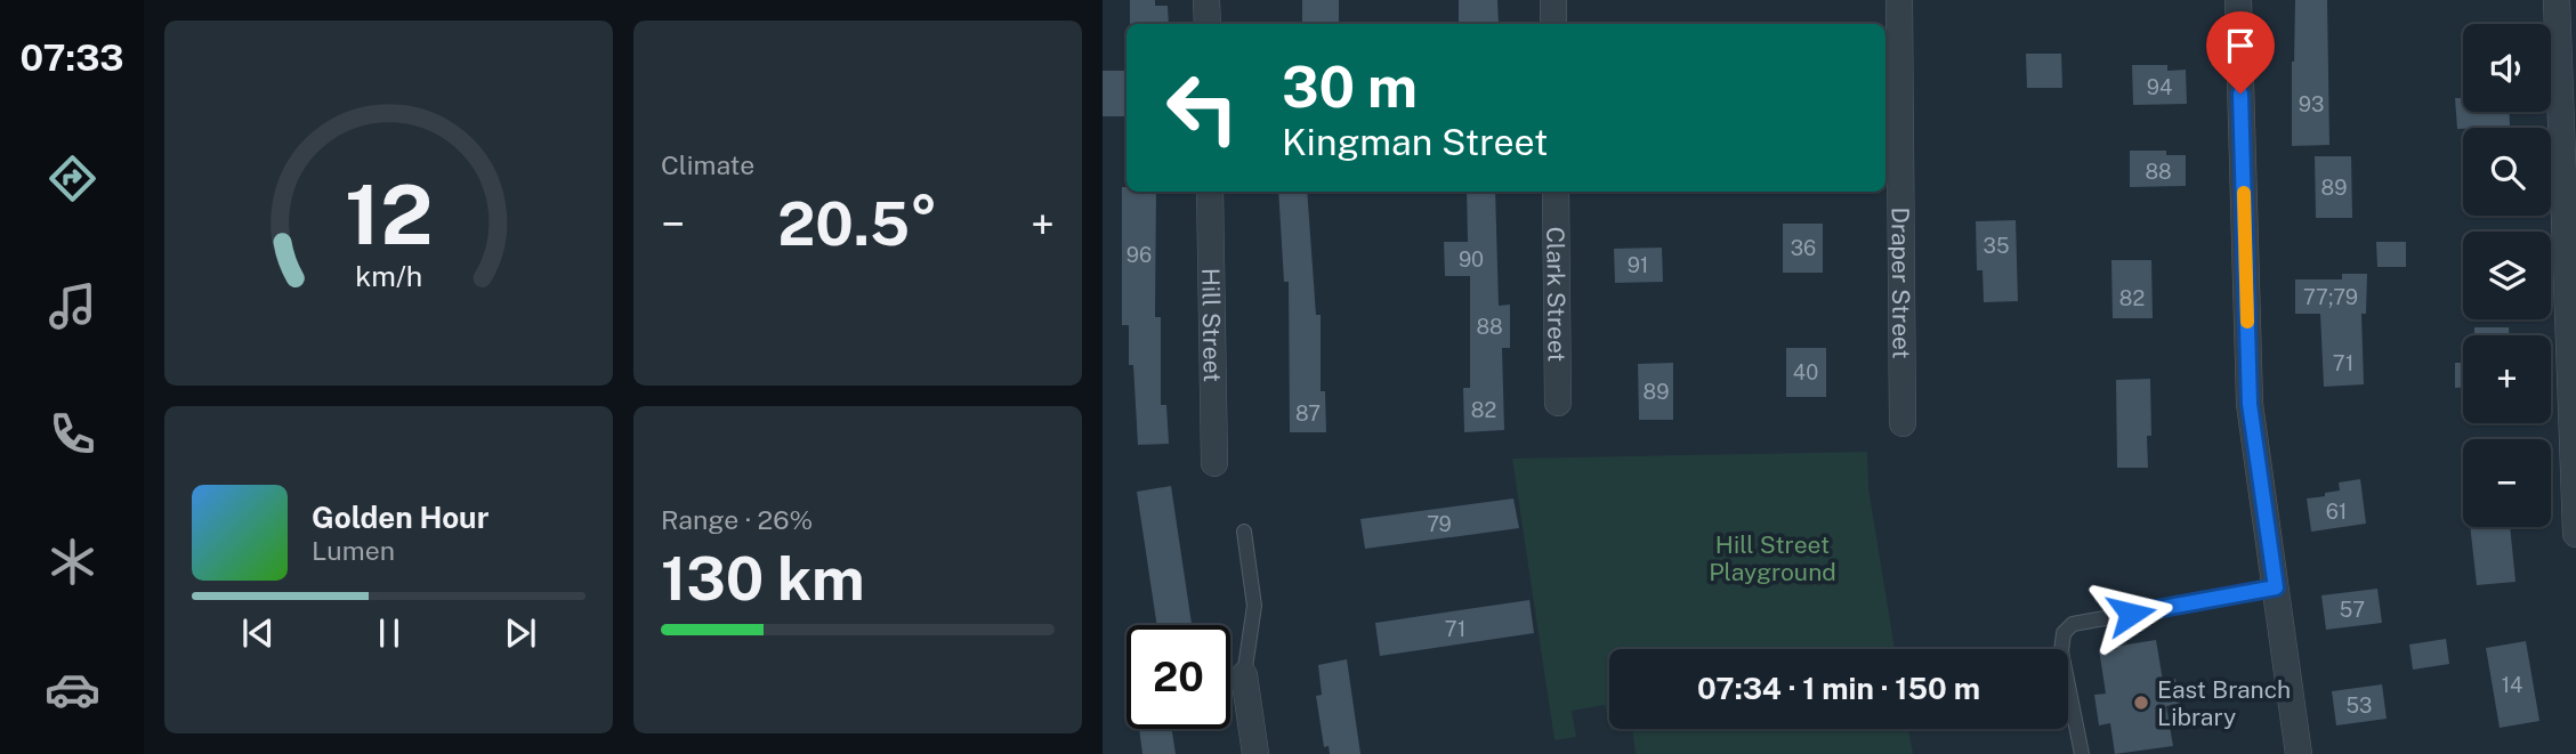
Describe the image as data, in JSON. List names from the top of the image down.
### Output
{
  "streets": {
    "street": ["Draper Street", "Clark Street", "Hill Street"]
  },
  "parks": ["Hill Street Playground"],
  "places": ["East Branch Library"],
  "house_numbers": [
    "94",
    "93",
    "88",
    "89",
    "35",
    "36",
    "96",
    "90",
    "91",
    "77;79",
    "82",
    "88",
    "71",
    "40",
    "89",
    "82",
    "87",
    "61",
    "79",
    "57",
    "71",
    "14",
    "53"
  ],
  "page": {
    "tabs": "07:33",
    "tile": [
      "Climate",
      ["Range · 26%", "130 km"]
    ],
    "map_buttons": ["+", "−"],
    "turn": ["30 m", "Kingman Street"],
    "heat": ["−", "20.5°", "+"],
    "song": ["Golden Hour", "Lumen"],
    "limit": "20",
    "trip": "07:34 · 1 min · 150 m",
    "gauge": ["12", "km/h"]
  }
}
